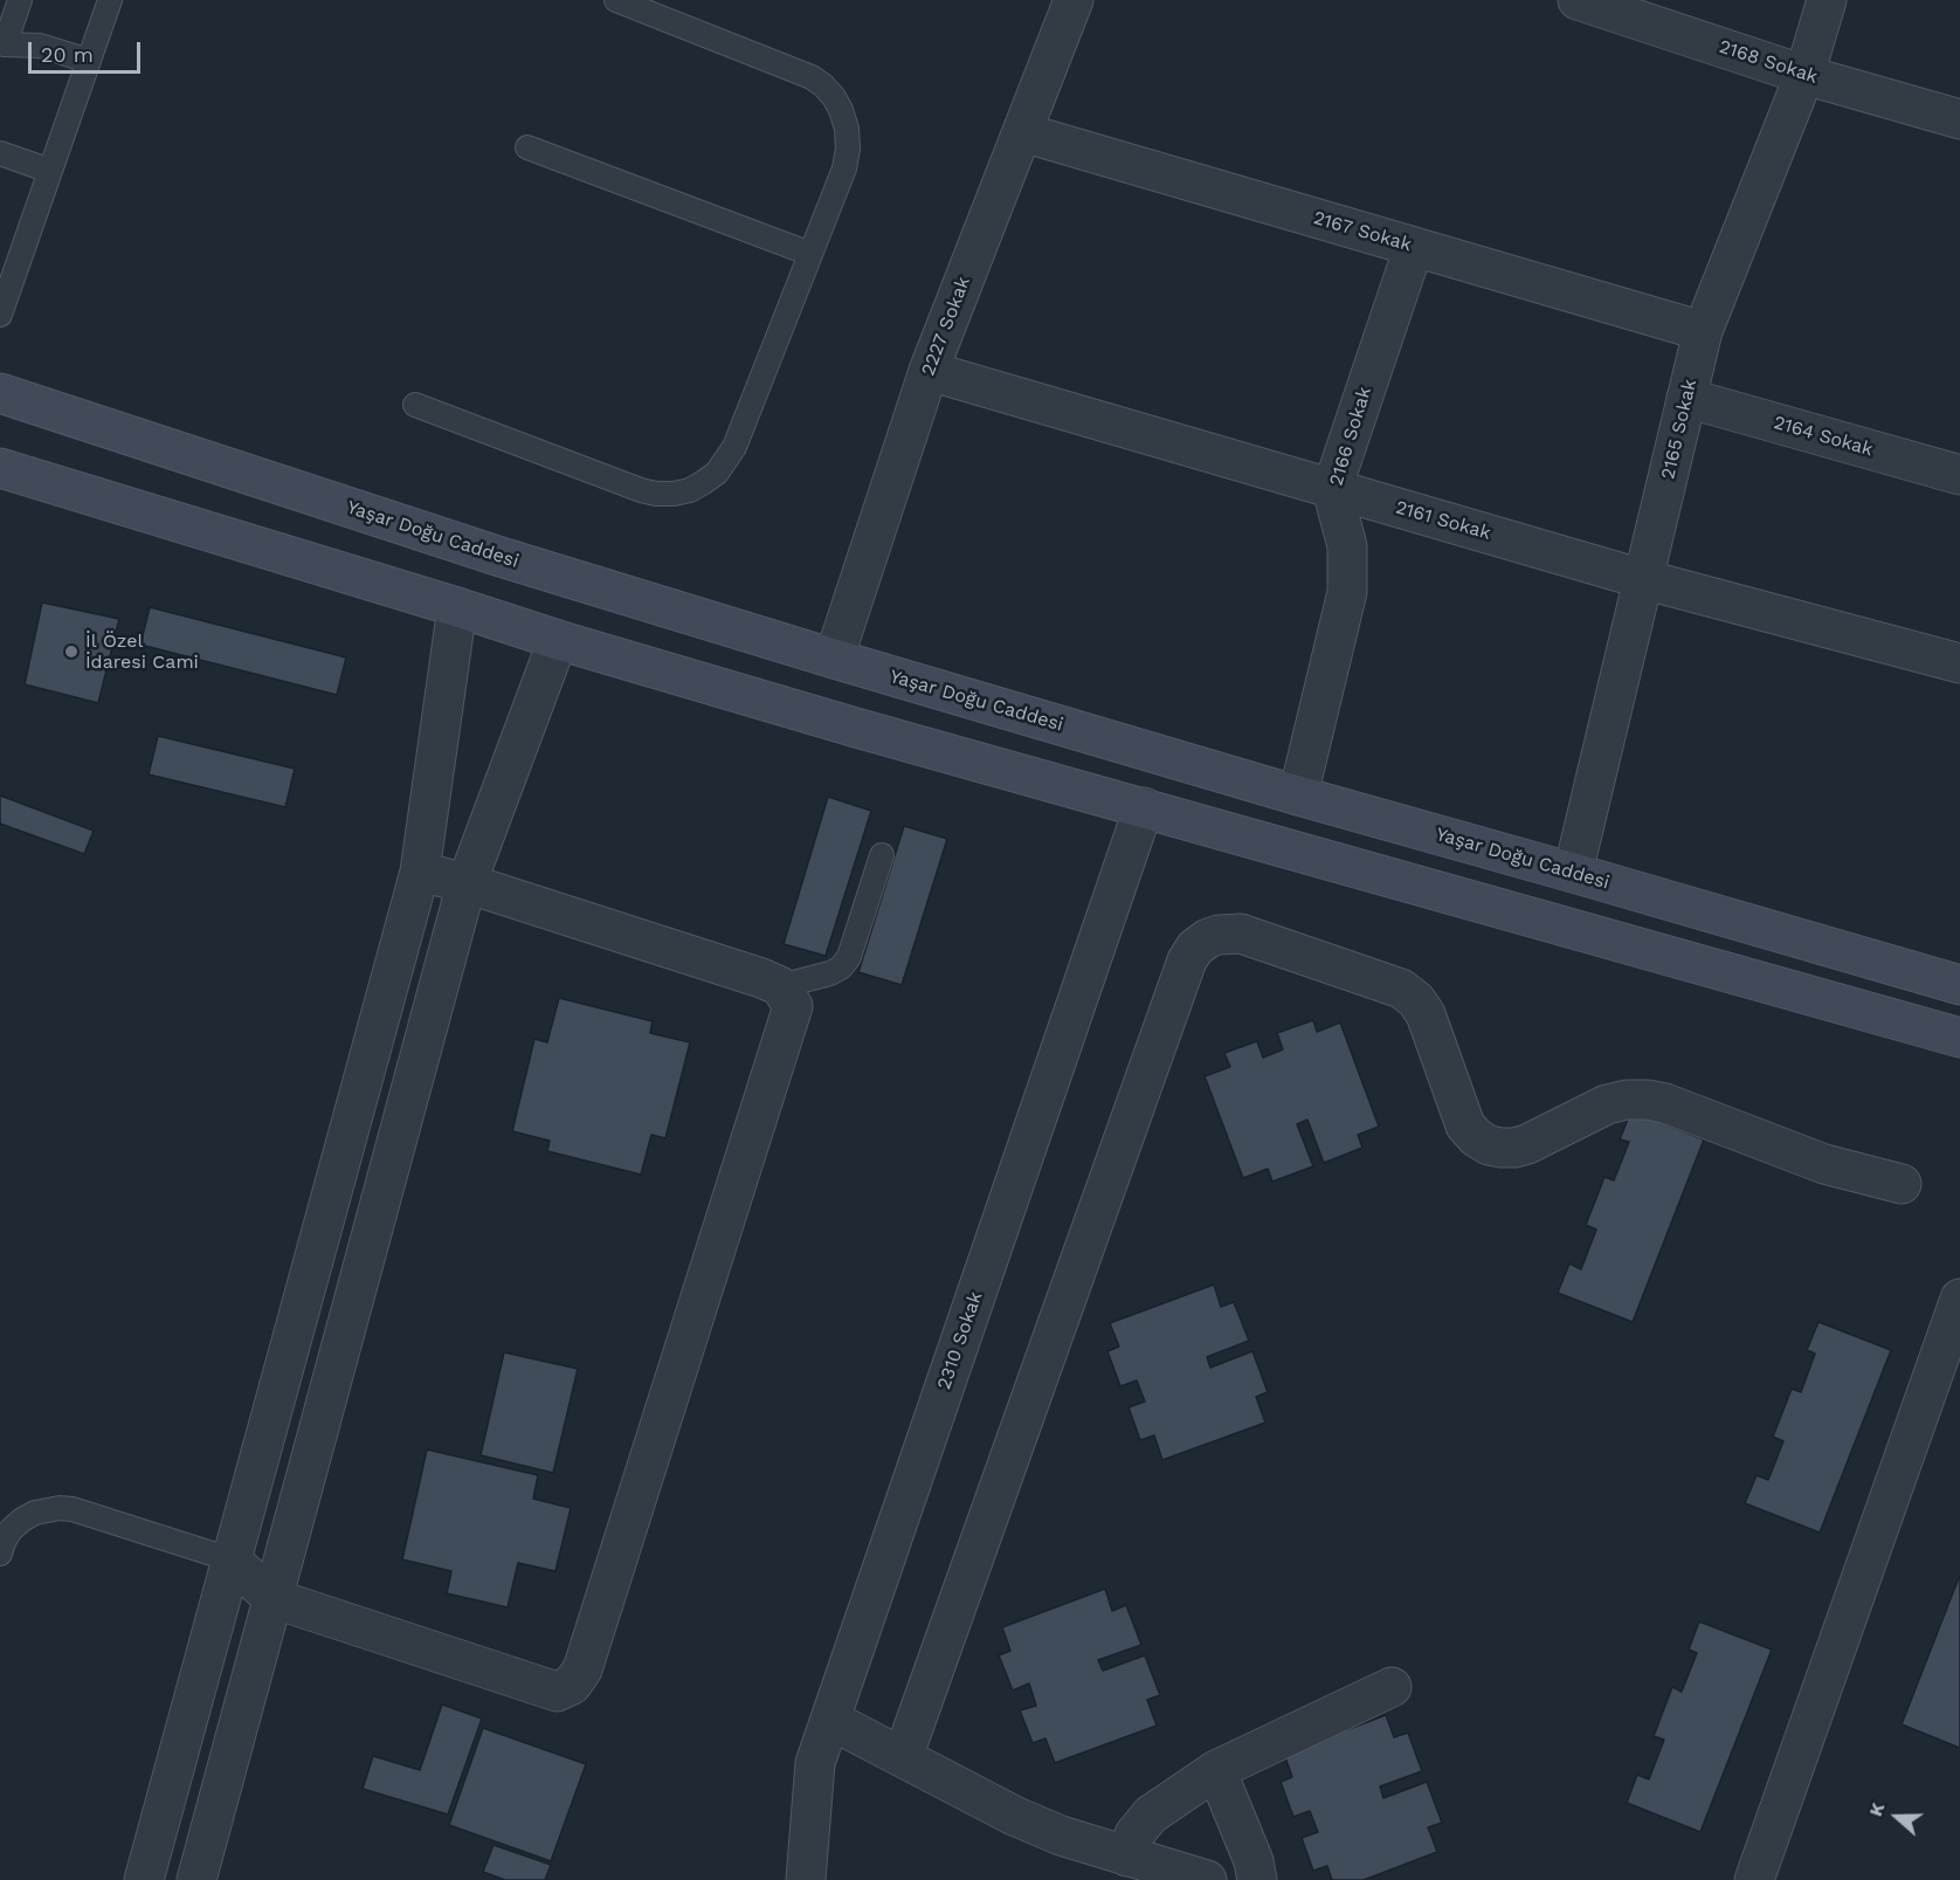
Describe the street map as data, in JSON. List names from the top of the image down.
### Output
{
  "streets": {
    "main road": ["Yaşar Doğu Caddesi"],
    "street": [
      "2168 Sokak",
      "2167 Sokak",
      "2227 Sokak",
      "2165 Sokak",
      "2166 Sokak",
      "2164 Sokak",
      "2161 Sokak",
      "2310 Sokak"
    ]
  },
  "crossings": [
    ["2168 Sokak", "2165 Sokak"],
    ["2167 Sokak", "2227 Sokak"],
    ["2167 Sokak", "2165 Sokak"],
    ["2167 Sokak", "2166 Sokak"],
    ["2227 Sokak", "2161 Sokak"],
    ["2227 Sokak", "Yaşar Doğu Caddesi"],
    ["2165 Sokak", "2164 Sokak"],
    ["2165 Sokak", "2161 Sokak"],
    ["2165 Sokak", "Yaşar Doğu Caddesi"],
    ["2166 Sokak", "2161 Sokak"],
    ["2166 Sokak", "Yaşar Doğu Caddesi"]
  ],
  "places": ["İl Özel İdaresi Cami"],
  "scale_bar": "20 m",
  "north": "left"
}
